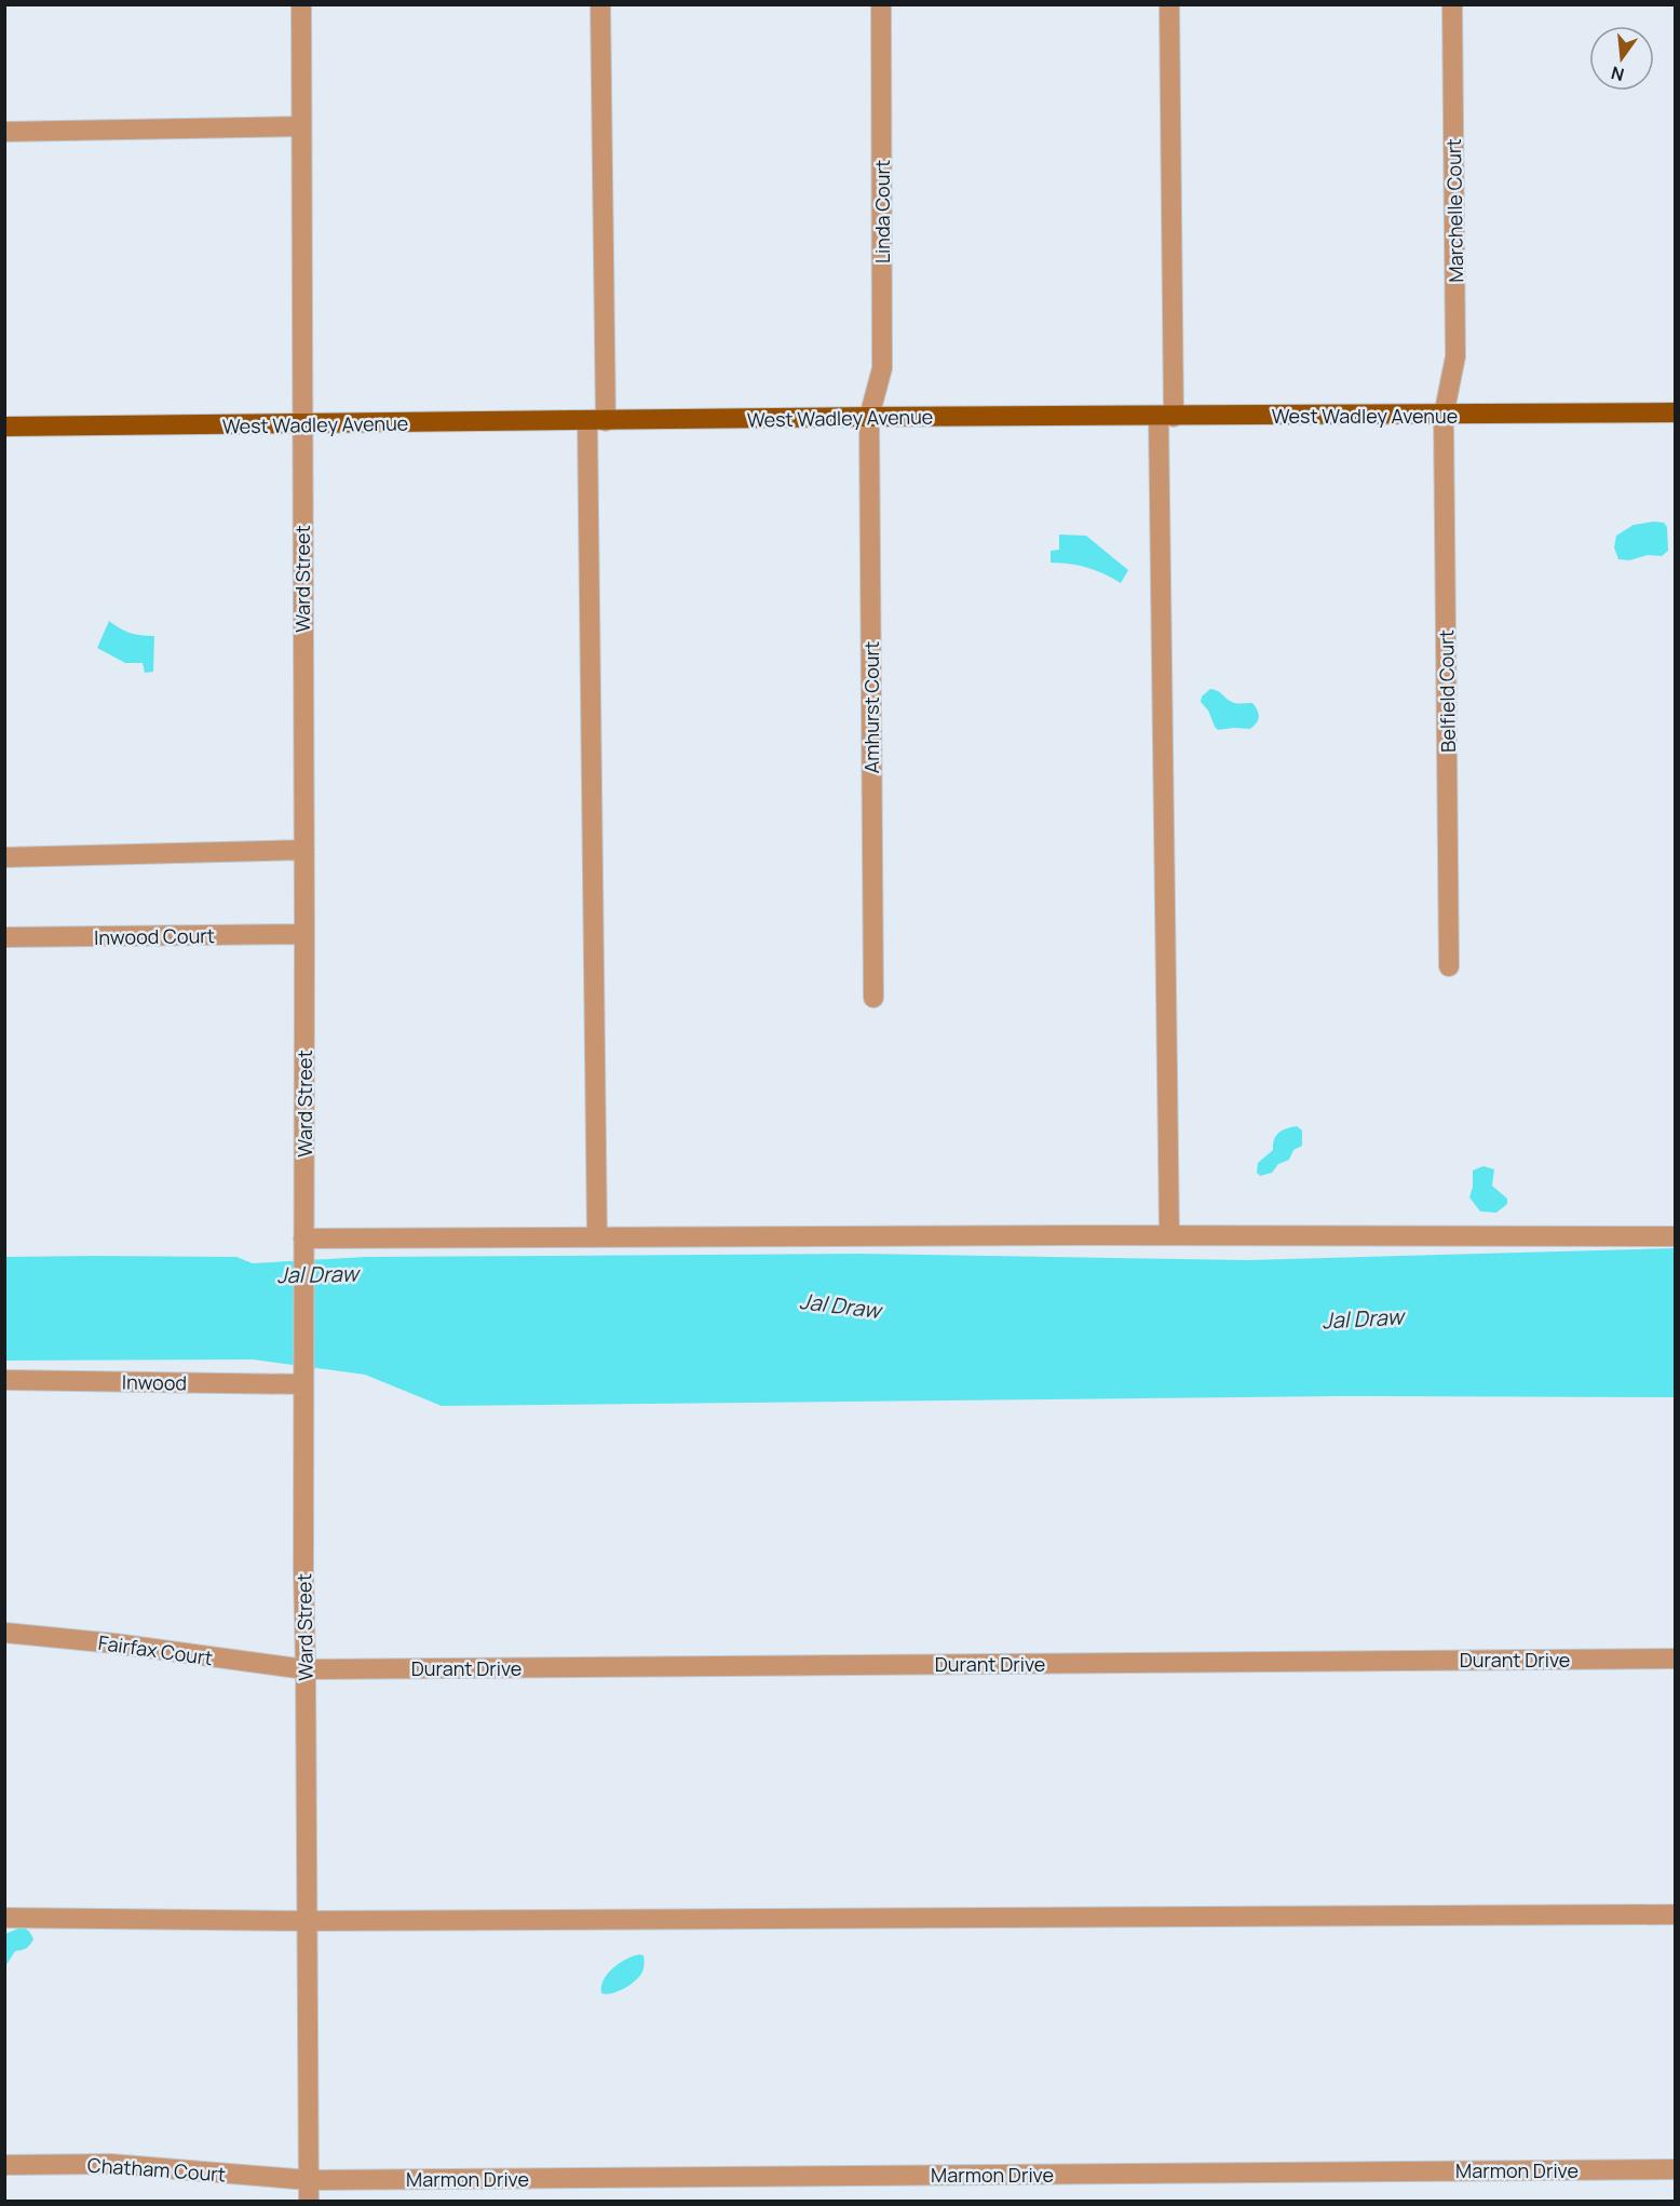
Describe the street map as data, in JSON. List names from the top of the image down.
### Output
{
  "streets": {
    "main road": ["West Wadley Avenue"],
    "street": [
      "Marchelle Court",
      "Linda Court",
      "Ward Street",
      "Belfield Court",
      "Amhurst Court",
      "Inwood Court",
      "Inwood",
      "Fairfax Court",
      "Durant Drive",
      "Chatham Court",
      "Marmon Drive"
    ]
  },
  "crossings": [
    ["Marchelle Court", "West Wadley Avenue"],
    ["Marchelle Court", "Belfield Court"],
    ["Linda Court", "West Wadley Avenue"],
    ["Linda Court", "Amhurst Court"],
    ["West Wadley Avenue", "Ward Street"],
    ["West Wadley Avenue", "Belfield Court"],
    ["West Wadley Avenue", "Amhurst Court"],
    ["Ward Street", "Inwood Court"],
    ["Ward Street", "Inwood"],
    ["Ward Street", "Fairfax Court"],
    ["Ward Street", "Durant Drive"],
    ["Ward Street", "Chatham Court"],
    ["Ward Street", "Marmon Drive"],
    ["Fairfax Court", "Durant Drive"],
    ["Chatham Court", "Marmon Drive"]
  ],
  "water": ["Jal Draw"],
  "north": "bottom"
}
